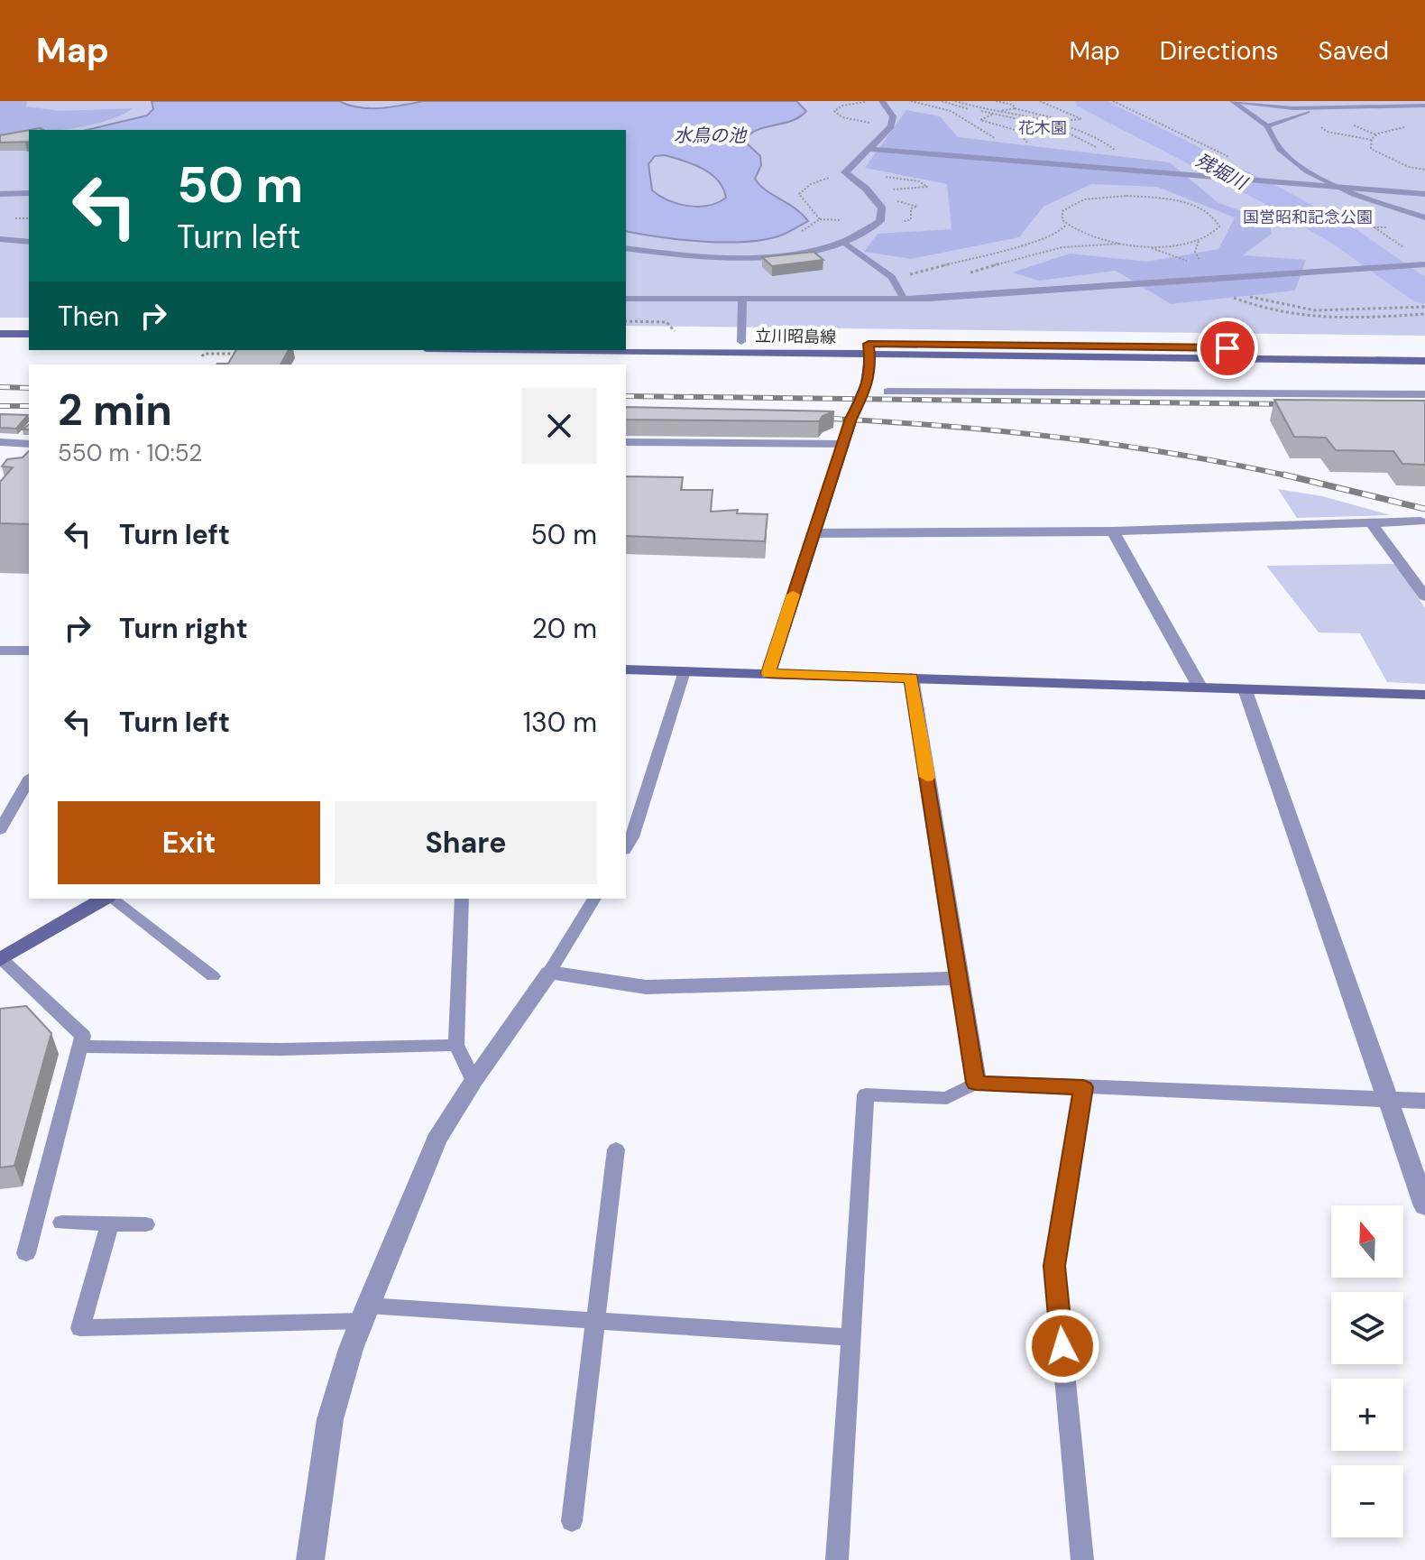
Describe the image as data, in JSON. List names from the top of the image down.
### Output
{
  "streets": {
    "main road": ["立川昭島線"]
  },
  "water": ["水鳥の池", "残堀川"],
  "parks": ["花木園", "国営昭和記念公園"],
  "north": "top",
  "page": {
    "header": "Map",
    "nav": ["Map", "Directions", "Saved"],
    "turn": ["50 m", "Turn left"],
    "then": "Then",
    "heading": ["2 min", "550 m · 10:52"],
    "list": [
      {
        "name": "Turn left",
        "value": "50 m"
      },
      {
        "name": "Turn right",
        "value": "20 m"
      },
      {
        "name": "Turn left",
        "value": "130 m"
      }
    ],
    "buttons": ["Exit", "Share"],
    "map_buttons": ["+", "−"]
  }
}
